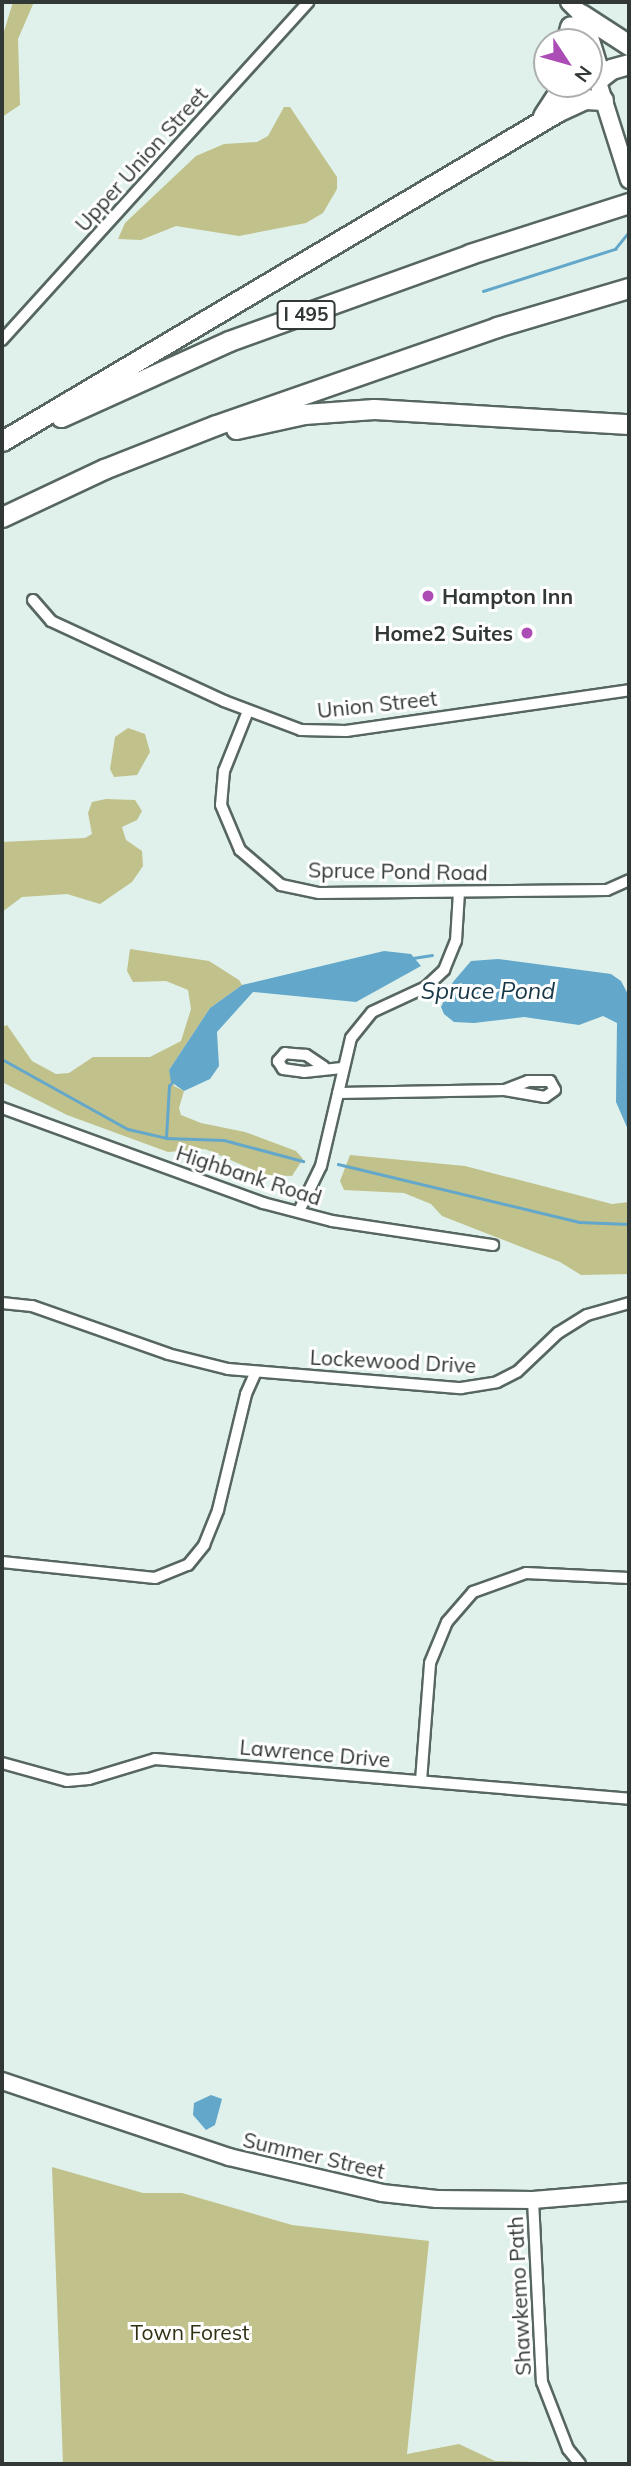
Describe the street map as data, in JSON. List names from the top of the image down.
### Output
{
  "streets": {
    "highway": ["I 495"],
    "main road": ["Summer Street"],
    "street": [
      "Upper Union Street",
      "Union Street",
      "Spruce Pond Road",
      "Highbank Road",
      "Lockewood Drive",
      "Lawrence Drive",
      "Shawkemo Path"
    ]
  },
  "crossings": [
    ["Union Street", "Spruce Pond Road"],
    ["Summer Street", "Shawkemo Path"]
  ],
  "water": ["Spruce Pond"],
  "parks": ["Town Forest"],
  "places": ["Hampton Inn", "Home2 Suites"],
  "north": "bottom right"
}
